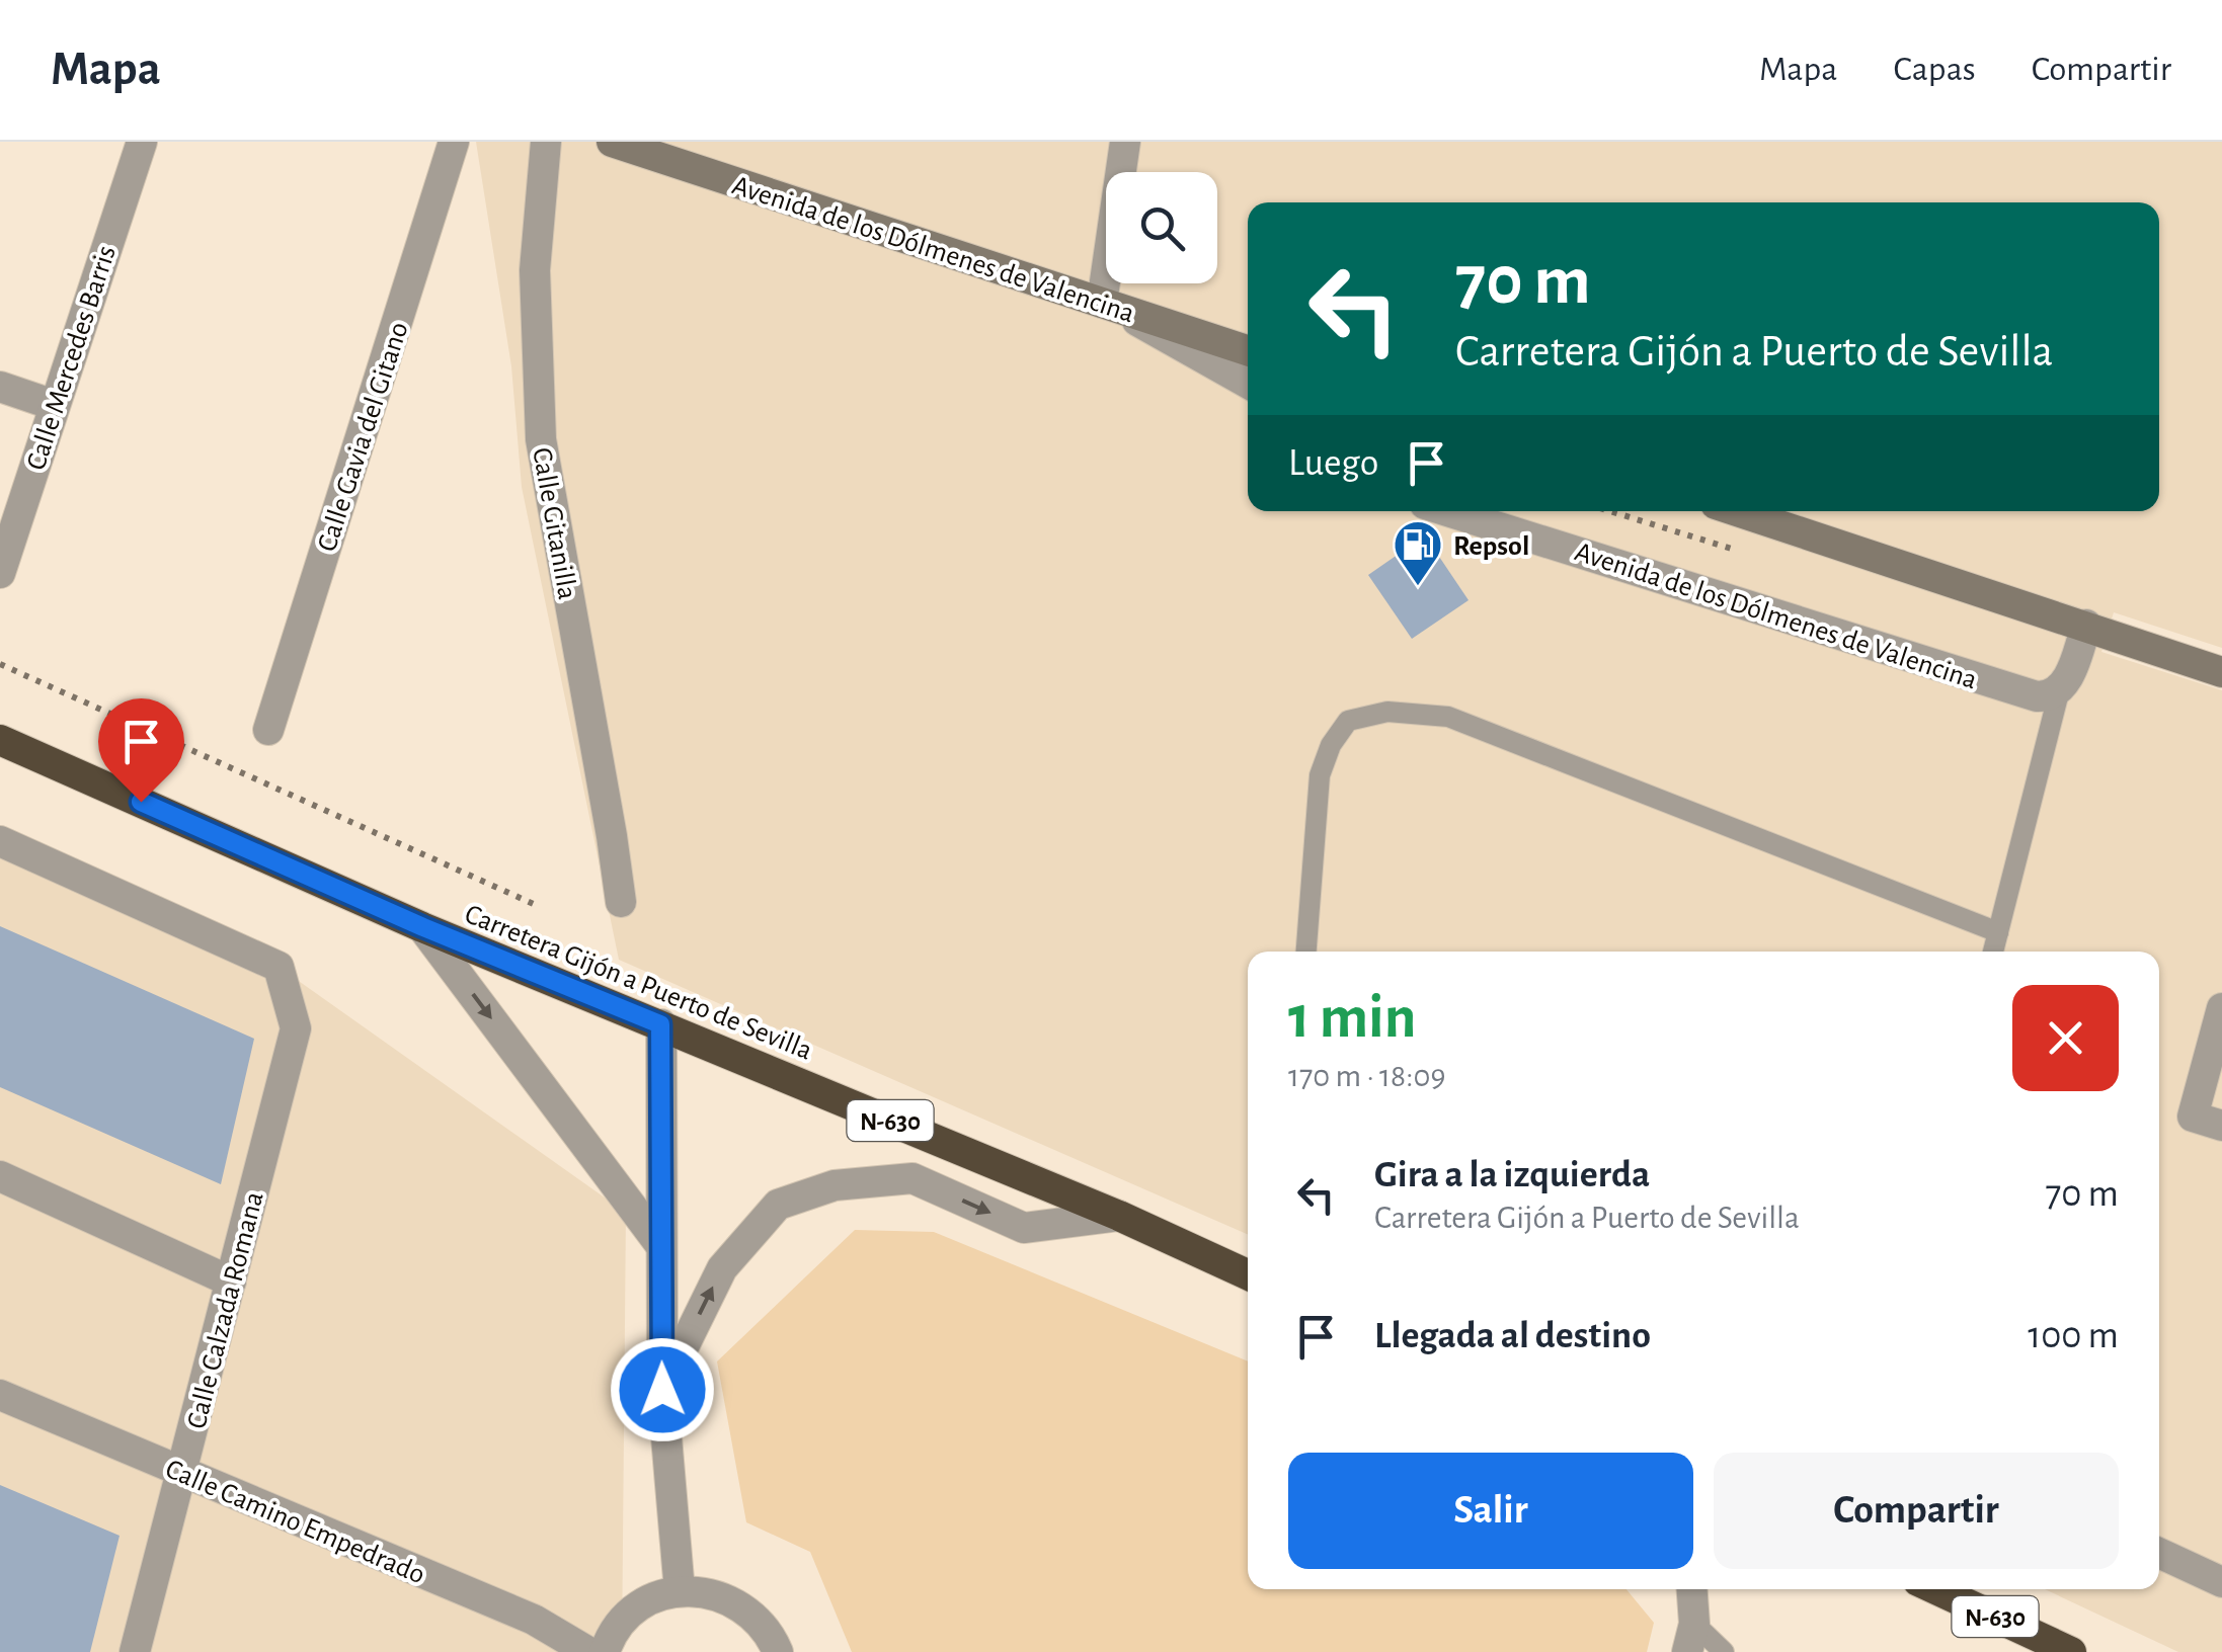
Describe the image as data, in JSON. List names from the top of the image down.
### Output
{
  "streets": {
    "highway": ["Carretera Gijón a Puerto de Sevilla", "N-630"],
    "main road": ["Avenida de los Dólmenes de Valencina"],
    "street": [
      "Calle Mercedes Barris",
      "Calle Gavia del Gitano",
      "Calle Gitanilla",
      "Calle Calzada Romana",
      "Calle Camino Empedrado"
    ]
  },
  "crossings": [
    ["Calle Calzada Romana", "Calle Camino Empedrado"]
  ],
  "places": {
    "fuel station": ["Repsol"]
  },
  "page": {
    "header": "Mapa",
    "nav": ["Mapa", "Capas", "Compartir"],
    "turn": ["70 m", "Carretera Gijón a Puerto de Sevilla"],
    "then": "Luego",
    "heading": ["1 min", "170 m · 18:09"],
    "list": [
      {
        "name": "Gira a la izquierda",
        "note": "Carretera Gijón a Puerto de Sevilla",
        "value": "70 m"
      },
      {
        "name": "Llegada al destino",
        "value": "100 m"
      }
    ],
    "buttons": ["Salir", "Compartir"]
  }
}
